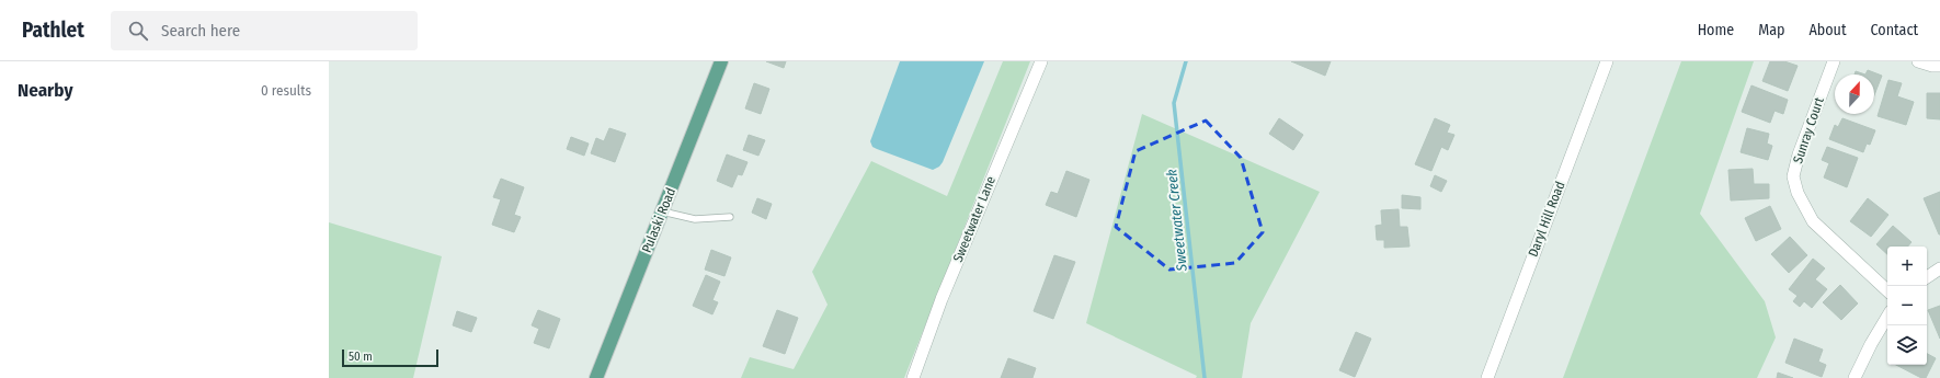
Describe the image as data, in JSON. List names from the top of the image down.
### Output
{
  "streets": {
    "main road": ["Pulaski Road"],
    "street": ["Sunray Court", "Sweetwater Lane", "Daryl Hill Road"]
  },
  "water": ["Sweetwater Creek"],
  "scale_bar": "50 m",
  "north": "top",
  "page": {
    "header": "Pathlet",
    "search": "Search here",
    "nav": [
      "Home",
      "Map",
      "About",
      "Contact"
    ],
    "heading": ["Nearby", "0 results"],
    "map_buttons": ["+", "−"],
    "scale": "50 m"
  }
}
